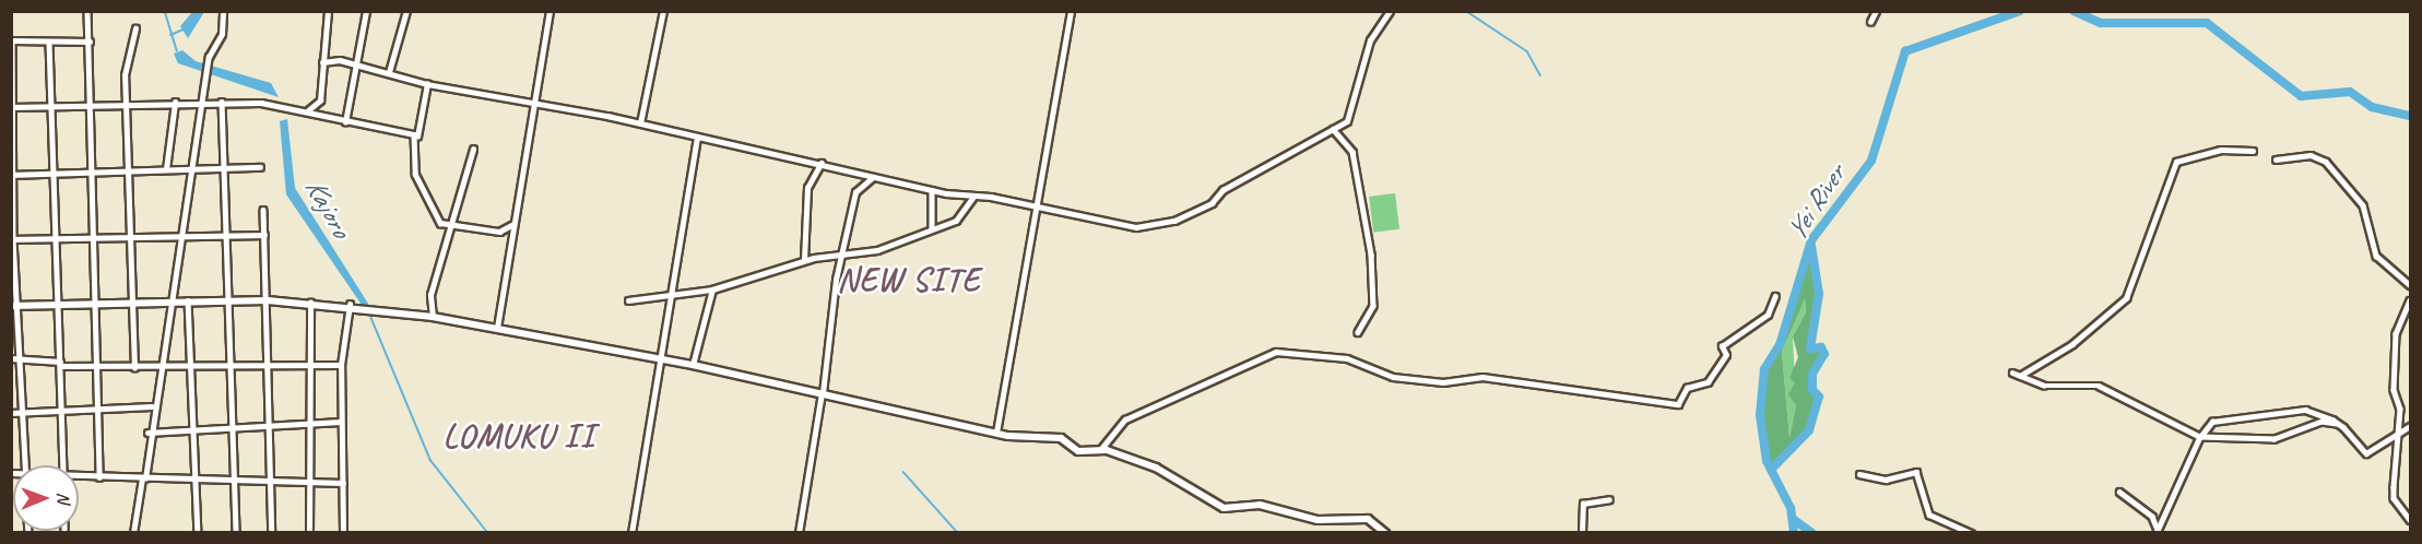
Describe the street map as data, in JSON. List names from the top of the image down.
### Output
{
  "districts": ["NEW SITE", "LOMUKU II"],
  "water": ["Yei River", "Kajoro"],
  "north": "right"
}
